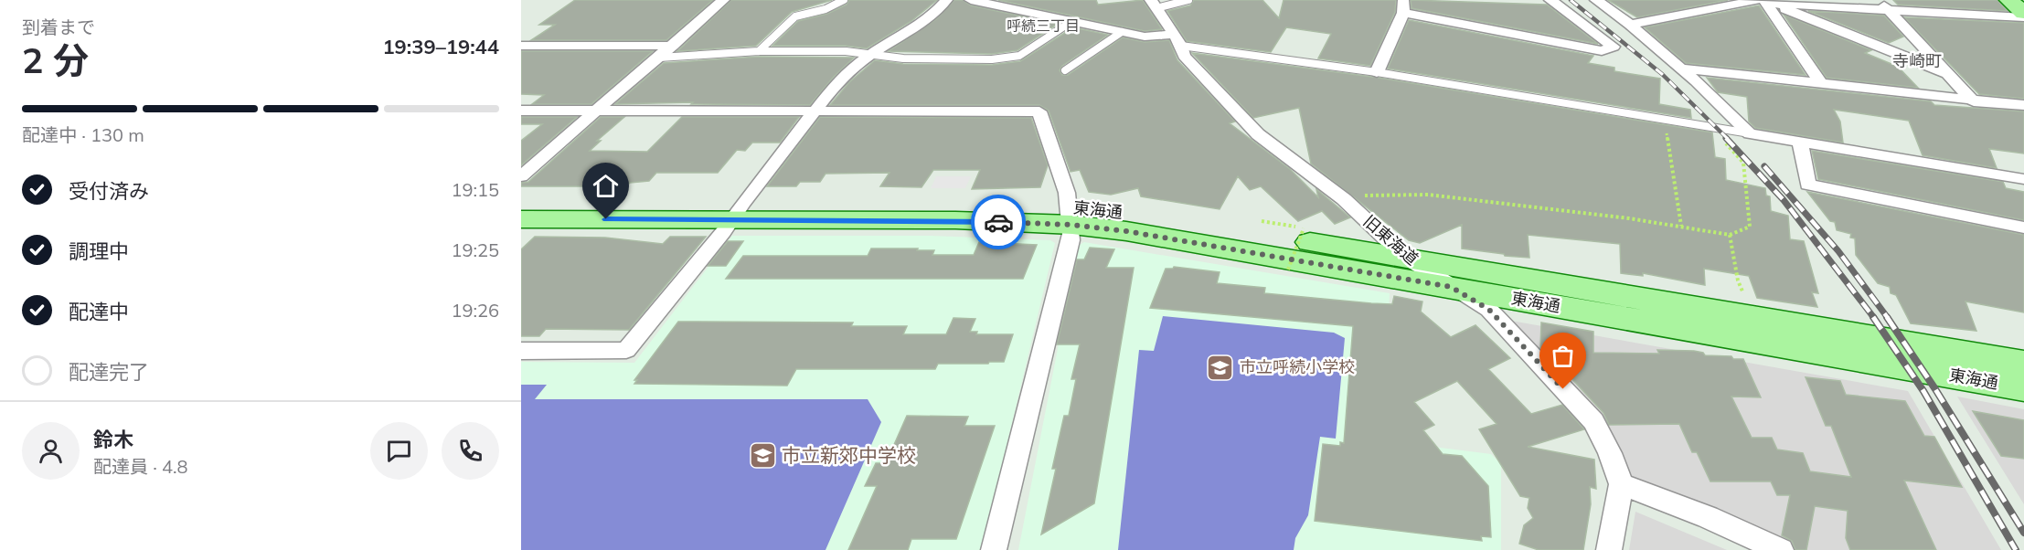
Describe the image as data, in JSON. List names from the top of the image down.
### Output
{
  "streets": {
    "main road": ["東海通"],
    "street": ["旧東海道"]
  },
  "crossings": [
    ["東海通", "旧東海道"]
  ],
  "districts": ["呼続三丁目", "寺崎町"],
  "places": {
    "school or university": ["市立呼続小学校", "市立新郊中学校"]
  },
  "page": {
    "heading": ["2 分", "到着まで", "19:39–19:44"],
    "panel": ["鈴木", "配達員 · 4.8"],
    "bar": "配達中 · 130 m",
    "list": [
      ["受付済み", "19:15"],
      ["調理中", "19:25"],
      ["配達中", "19:26"],
      "配達完了"
    ]
  }
}
